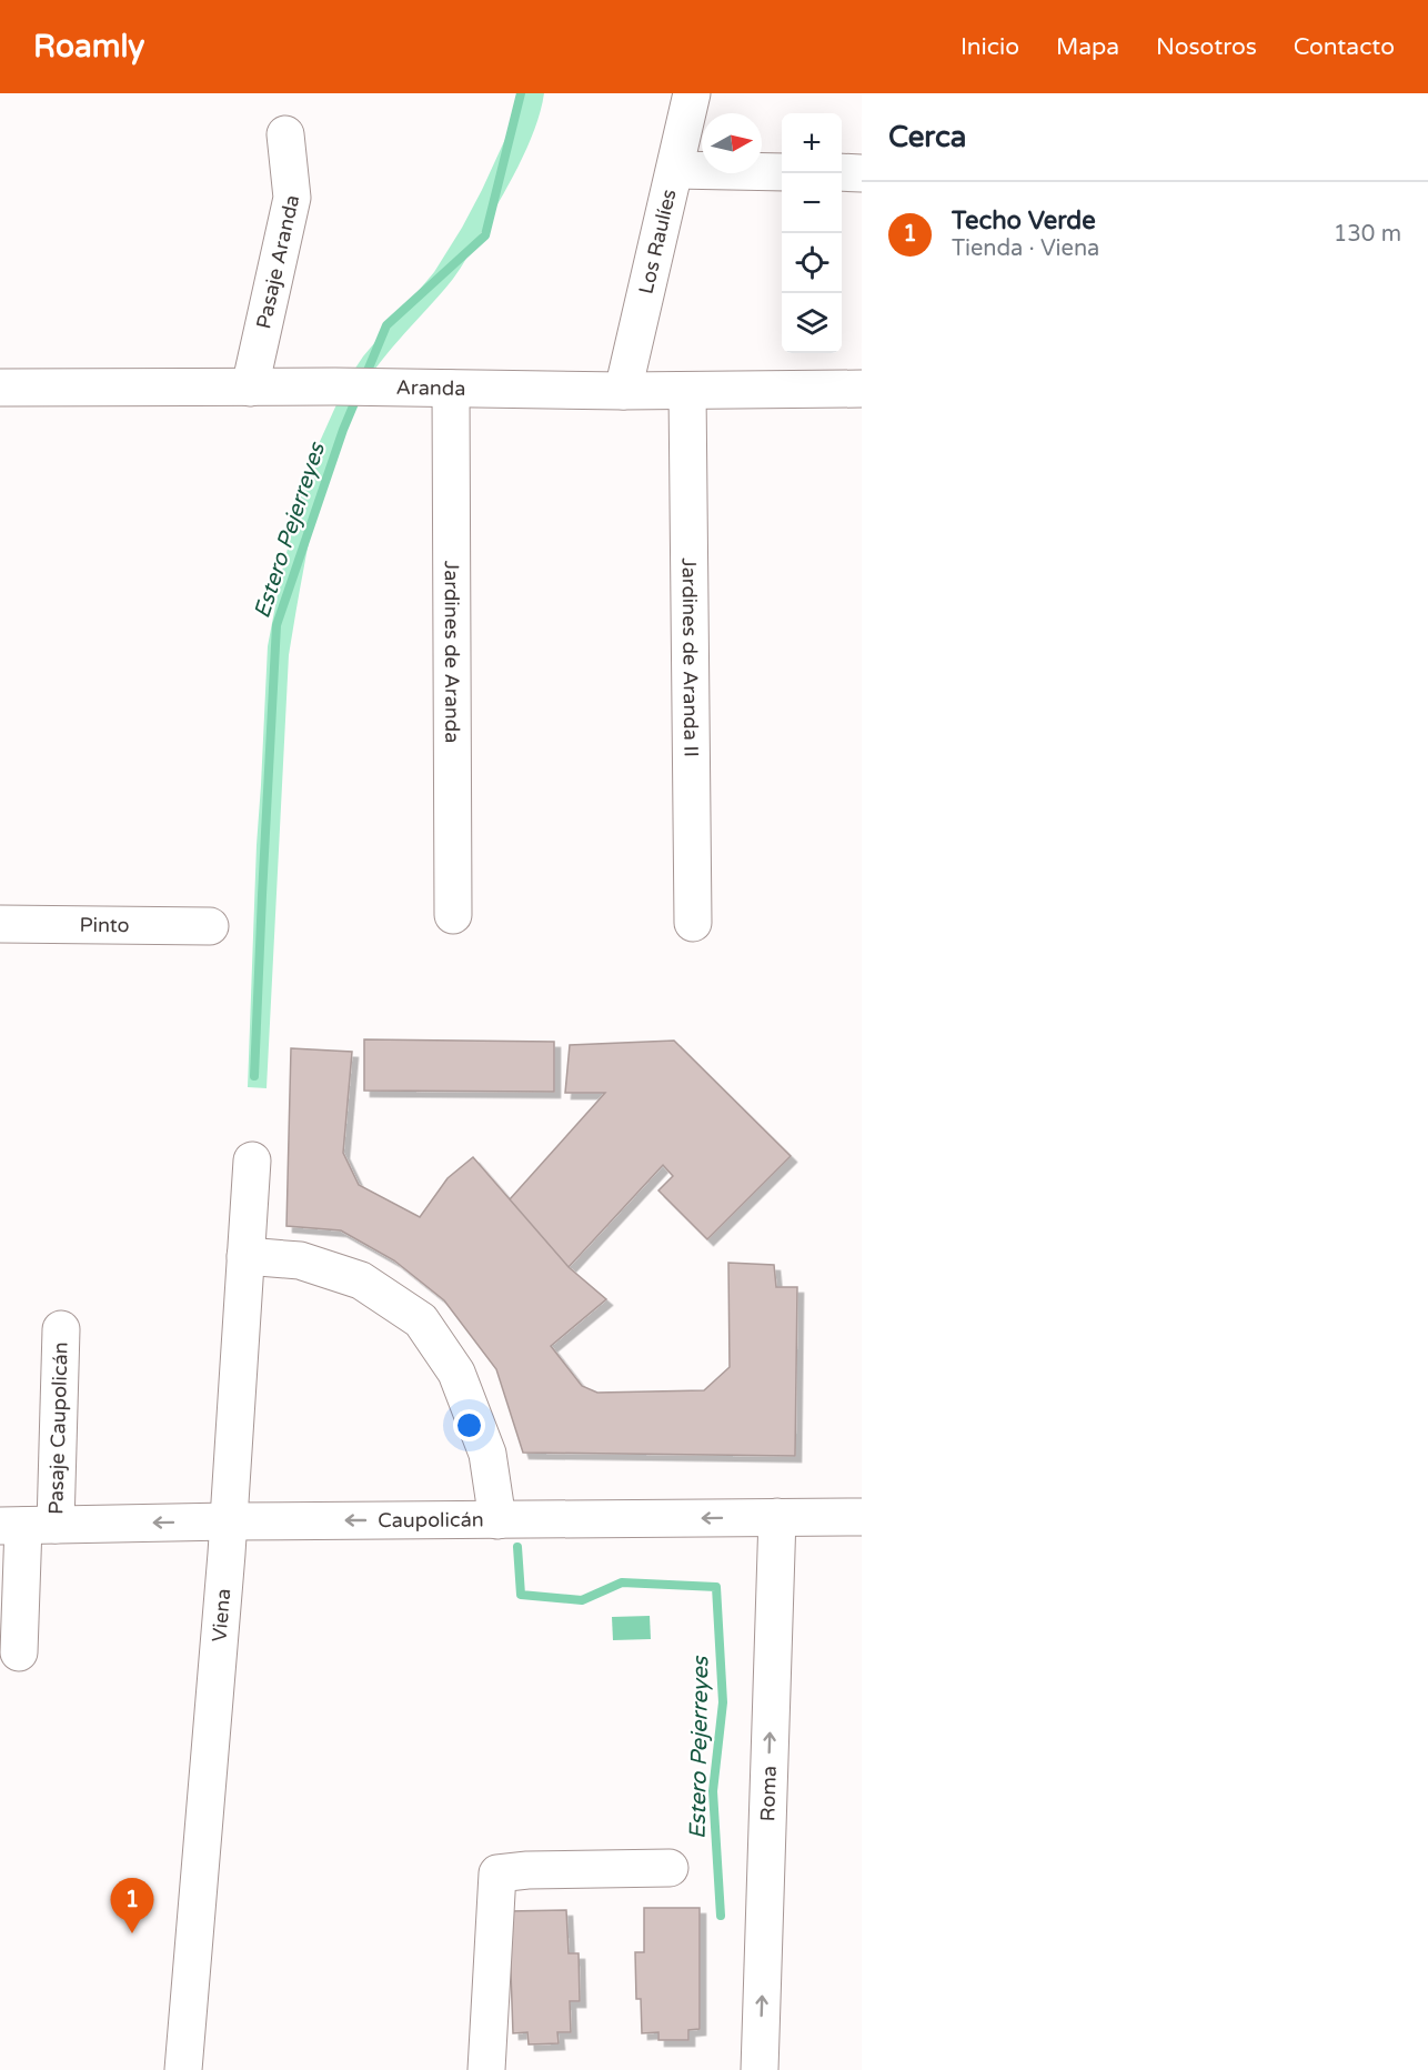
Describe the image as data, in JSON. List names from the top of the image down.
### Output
{
  "streets": {
    "street": [
      "Los Raulíes",
      "Pasaje Aranda",
      "Aranda",
      "Jardines de Aranda",
      "Jardines de Aranda II",
      "Pinto",
      "Pasaje Caupolicán",
      "Caupolicán",
      "Viena",
      "Roma"
    ]
  },
  "crossings": [
    ["Los Raulíes", "Aranda"],
    ["Pasaje Aranda", "Aranda"],
    ["Aranda", "Jardines de Aranda"],
    ["Aranda", "Jardines de Aranda II"],
    ["Pasaje Caupolicán", "Caupolicán"],
    ["Caupolicán", "Viena"],
    ["Caupolicán", "Roma"]
  ],
  "one_way": ["Caupolicán", "Roma"],
  "water": ["Estero Pejerreyes"],
  "north": "right",
  "page": {
    "header": "Roamly",
    "nav": [
      "Inicio",
      "Mapa",
      "Nosotros",
      "Contacto"
    ],
    "heading": "Cerca",
    "map_buttons": ["+", "−"],
    "list": [
      {
        "mark": "1",
        "name": "Techo Verde",
        "note": "Tienda · Viena",
        "value": "130 m"
      }
    ],
    "pins": "1"
  }
}
